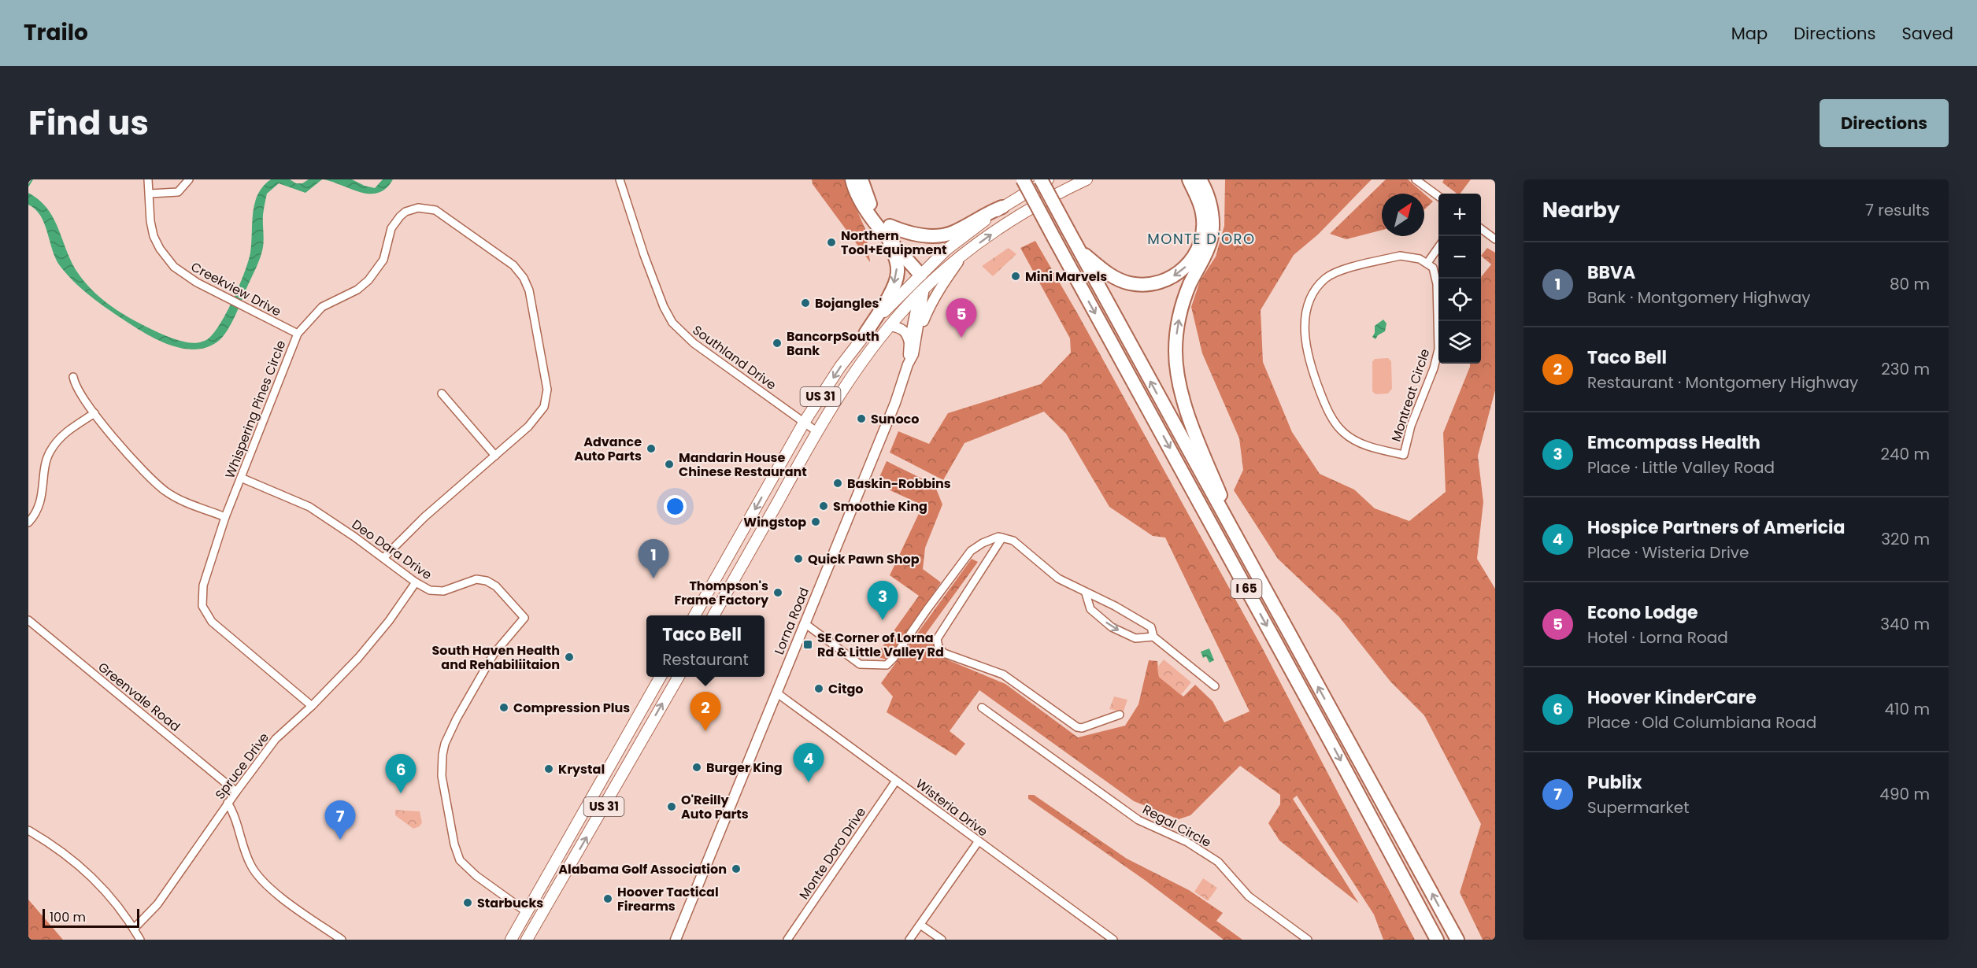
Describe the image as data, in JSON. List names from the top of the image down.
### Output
{
  "streets": {
    "highway": ["I 65"],
    "main road": ["US 31"],
    "street": [
      "Creekview Drive",
      "Southland Drive",
      "Montreat Circle",
      "Whispering Pines Circle",
      "Deo Dara Drive",
      "Lorna Road",
      "Greenvale Road",
      "Spruce Drive",
      "Wisteria Drive",
      "Regal Circle",
      "Monte Doro Drive"
    ]
  },
  "crossings": [
    ["Creekview Drive", "Whispering Pines Circle"],
    ["Southland Drive", "US 31"],
    ["US 31", "Deo Dara Drive"],
    ["US 31", "Lorna Road"],
    ["Whispering Pines Circle", "Deo Dara Drive"],
    ["Whispering Pines Circle", "Spruce Drive"],
    ["Deo Dara Drive", "Spruce Drive"],
    ["Lorna Road", "Wisteria Drive"],
    ["Greenvale Road", "Spruce Drive"],
    ["Wisteria Drive", "Monte Doro Drive"]
  ],
  "districts": ["MONTE D'ORO"],
  "places": {
    "other": [
      "Northern Tool+Equipment",
      "Mini Marvels",
      "Bojangles'",
      "BancorpSouth Bank",
      "Sunoco",
      "Advance Auto Parts",
      "Mandarin House Chinese Restaurant",
      "Baskin-Robbins",
      "Smoothie King",
      "Wingstop",
      "Quick Pawn Shop",
      "Thompson's Frame Factory",
      "South Haven Health and Rehabiliitaion",
      "Citgo",
      "Compression Plus",
      "Burger King",
      "Krystal",
      "O'Reilly Auto Parts",
      "Alabama Golf Association",
      "Hoover Tactical Firearms",
      "Starbucks"
    ],
    "transit": ["SE Corner of Lorna Rd & Little Valley Rd"]
  },
  "scale_bar": "100 m",
  "north": "top right",
  "page": {
    "header": "Trailo",
    "nav": ["Map", "Directions", "Saved"],
    "title": "Find us",
    "buttons": "Directions",
    "heading": ["Nearby", "7 results"],
    "map_buttons": ["+", "−"],
    "list": [
      {
        "mark": "1",
        "name": "BBVA",
        "note": "Bank · Montgomery Highway",
        "value": "80 m"
      },
      {
        "mark": "2",
        "name": "Taco Bell",
        "note": "Restaurant · Montgomery Highway",
        "value": "230 m"
      },
      {
        "mark": "3",
        "name": "Emcompass Health",
        "note": "Place · Little Valley Road",
        "value": "240 m"
      },
      {
        "mark": "4",
        "name": "Hospice Partners of Americia",
        "note": "Place · Wisteria Drive",
        "value": "320 m"
      },
      {
        "mark": "5",
        "name": "Econo Lodge",
        "note": "Hotel · Lorna Road",
        "value": "340 m"
      },
      {
        "mark": "6",
        "name": "Hoover KinderCare",
        "note": "Place · Old Columbiana Road",
        "value": "410 m"
      },
      {
        "mark": "7",
        "name": "Publix",
        "note": "Supermarket",
        "value": "490 m"
      }
    ],
    "pins": [
      "5",
      "1",
      "3",
      "2",
      "4",
      "6",
      "7"
    ],
    "popup": ["Taco Bell", "Restaurant"],
    "scale": "100 m"
  }
}
